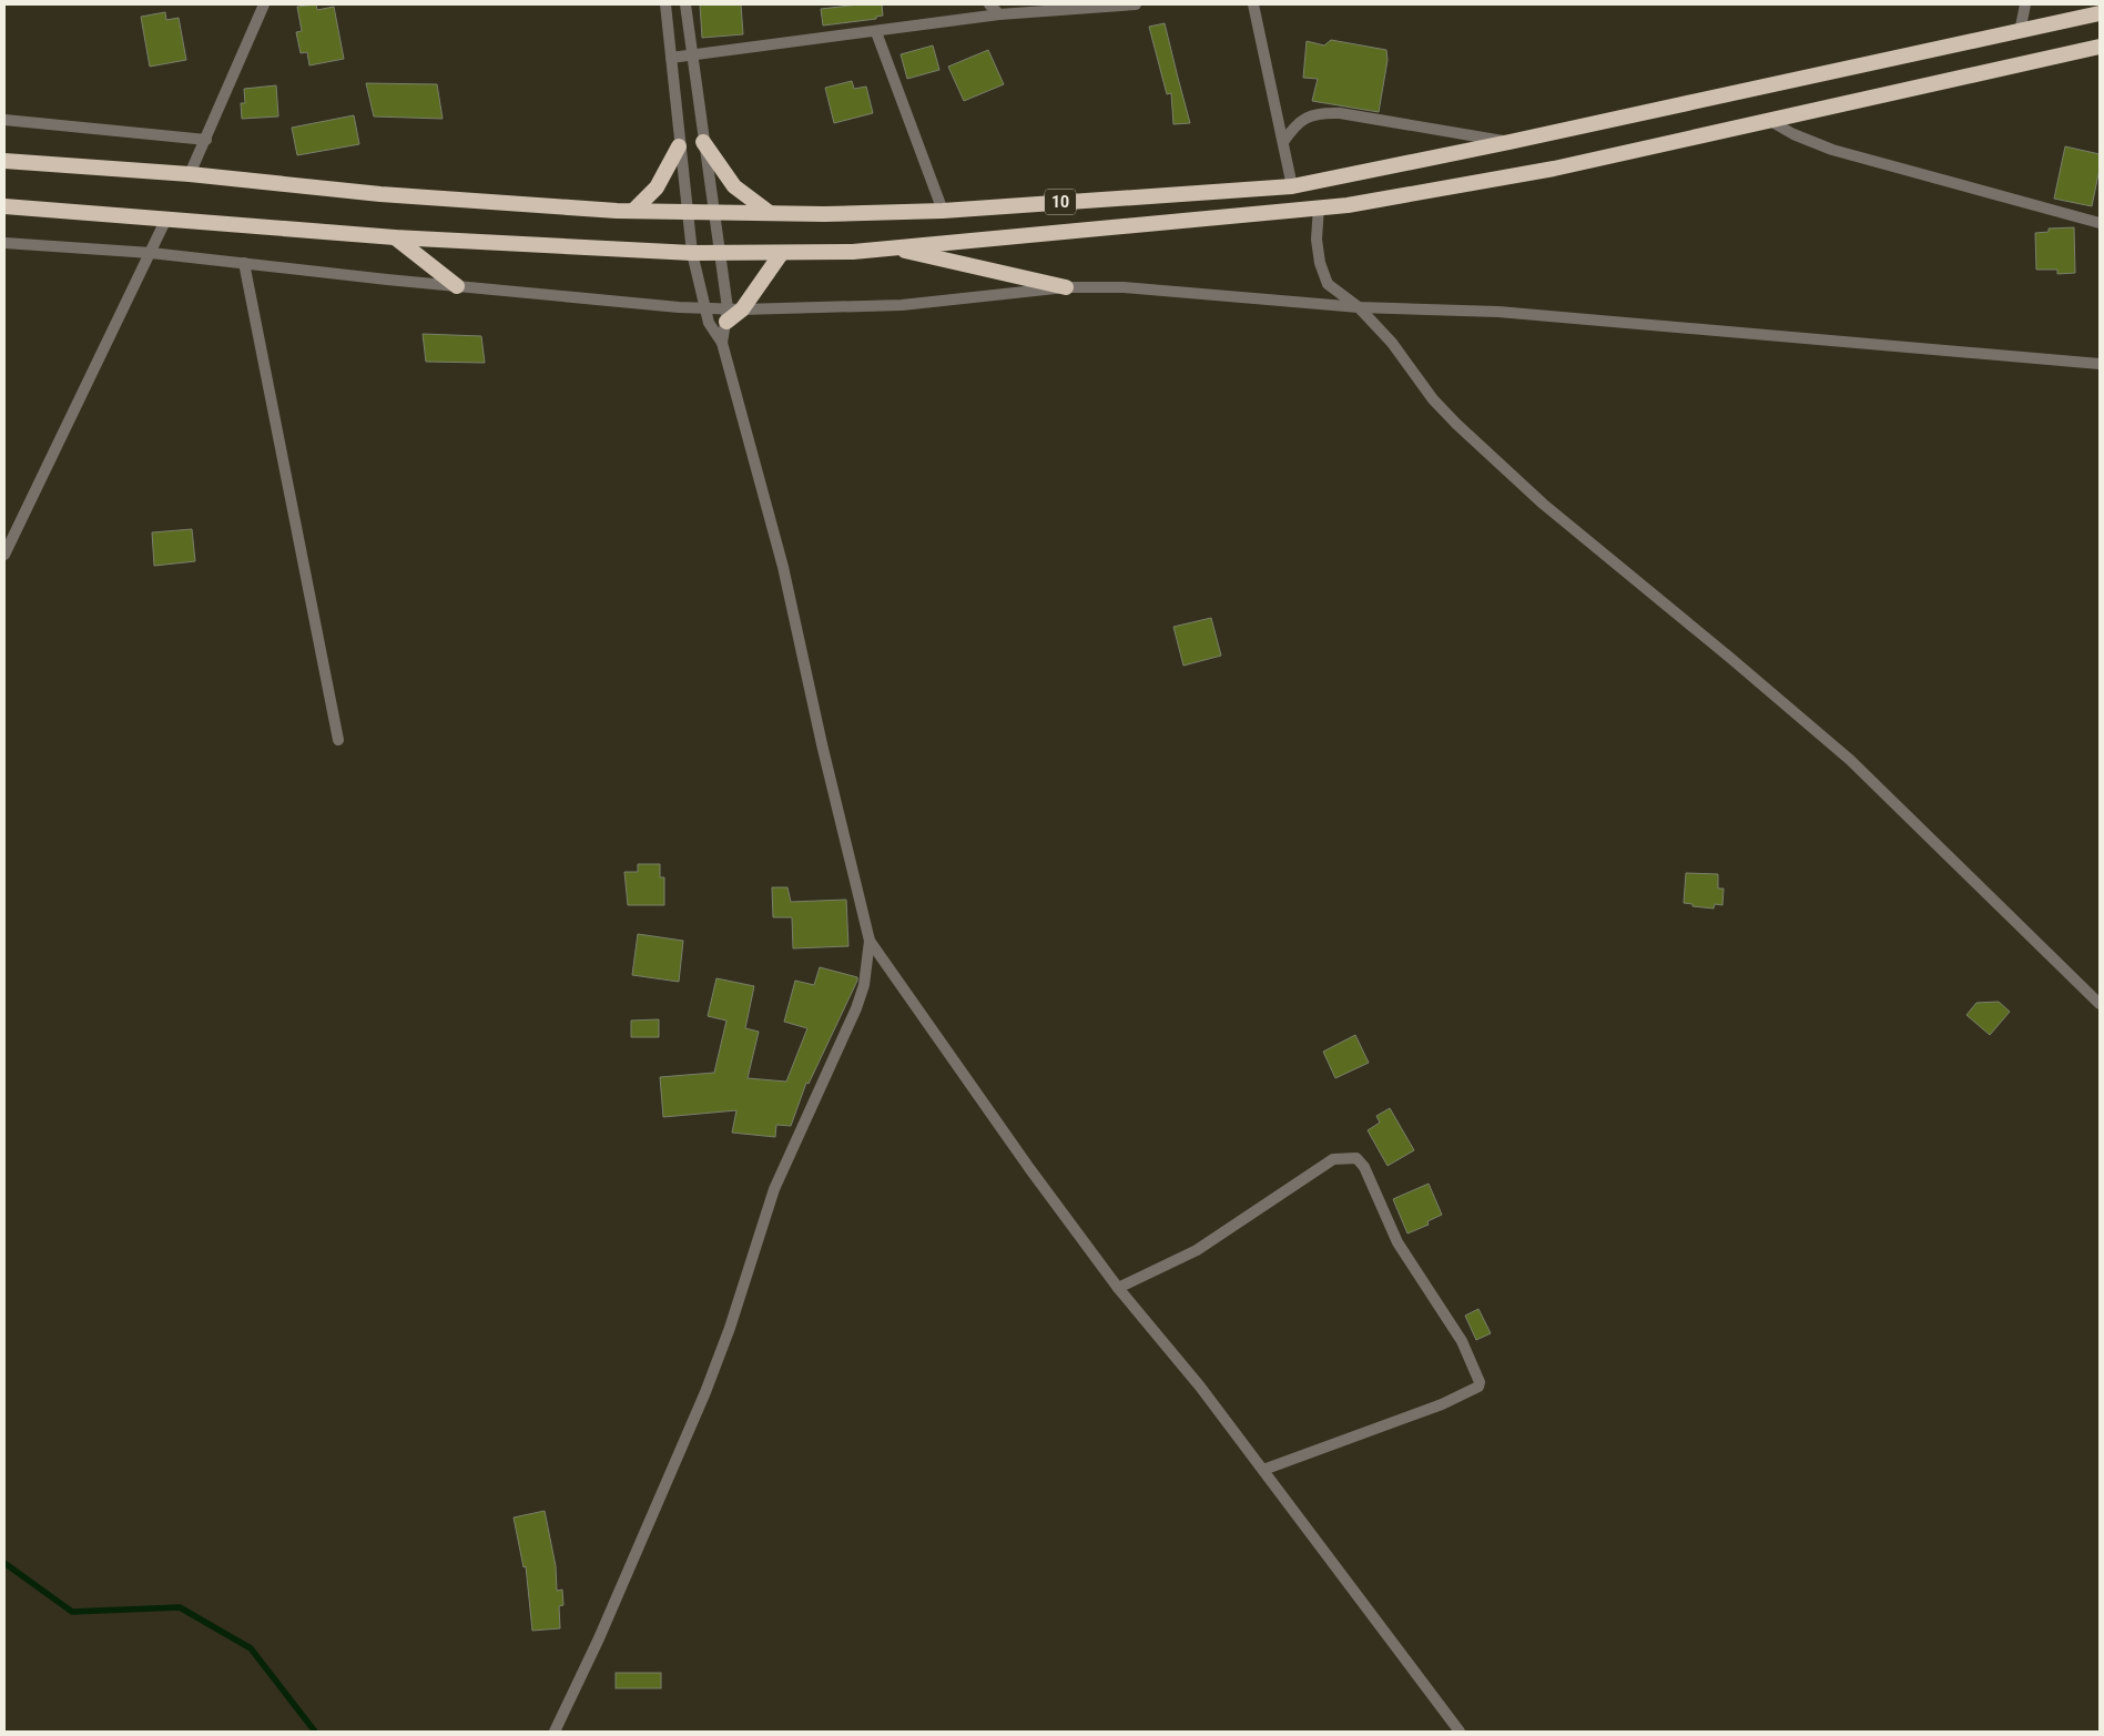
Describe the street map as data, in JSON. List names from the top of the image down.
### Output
{
  "streets": {
    "highway": ["10"]
  }
}
